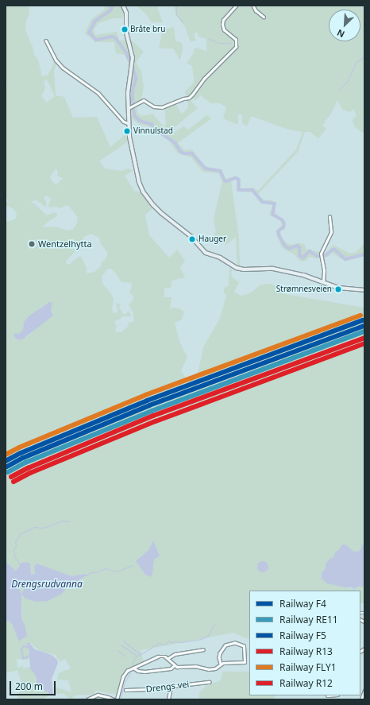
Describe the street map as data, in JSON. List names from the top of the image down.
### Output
{
  "streets": {
    "street": ["Drengs vei"]
  },
  "water": ["Drengsrudvanna"],
  "places": [
    "Bråte bru",
    "Vinnulstad",
    "Hauger",
    "Wentzelhytta",
    "Strømnesveien"
  ],
  "lines": [
    "rail line FLY1",
    "rail line F5",
    "rail line F4",
    "rail line RE11",
    "rail line R13",
    "rail line R12"
  ],
  "legend": [
    "Railway F4",
    "Railway RE11",
    "Railway F5",
    "Railway R13",
    "Railway FLY1",
    "Railway R12"
  ],
  "scale_bar": "200 m",
  "north": "bottom left"
}
